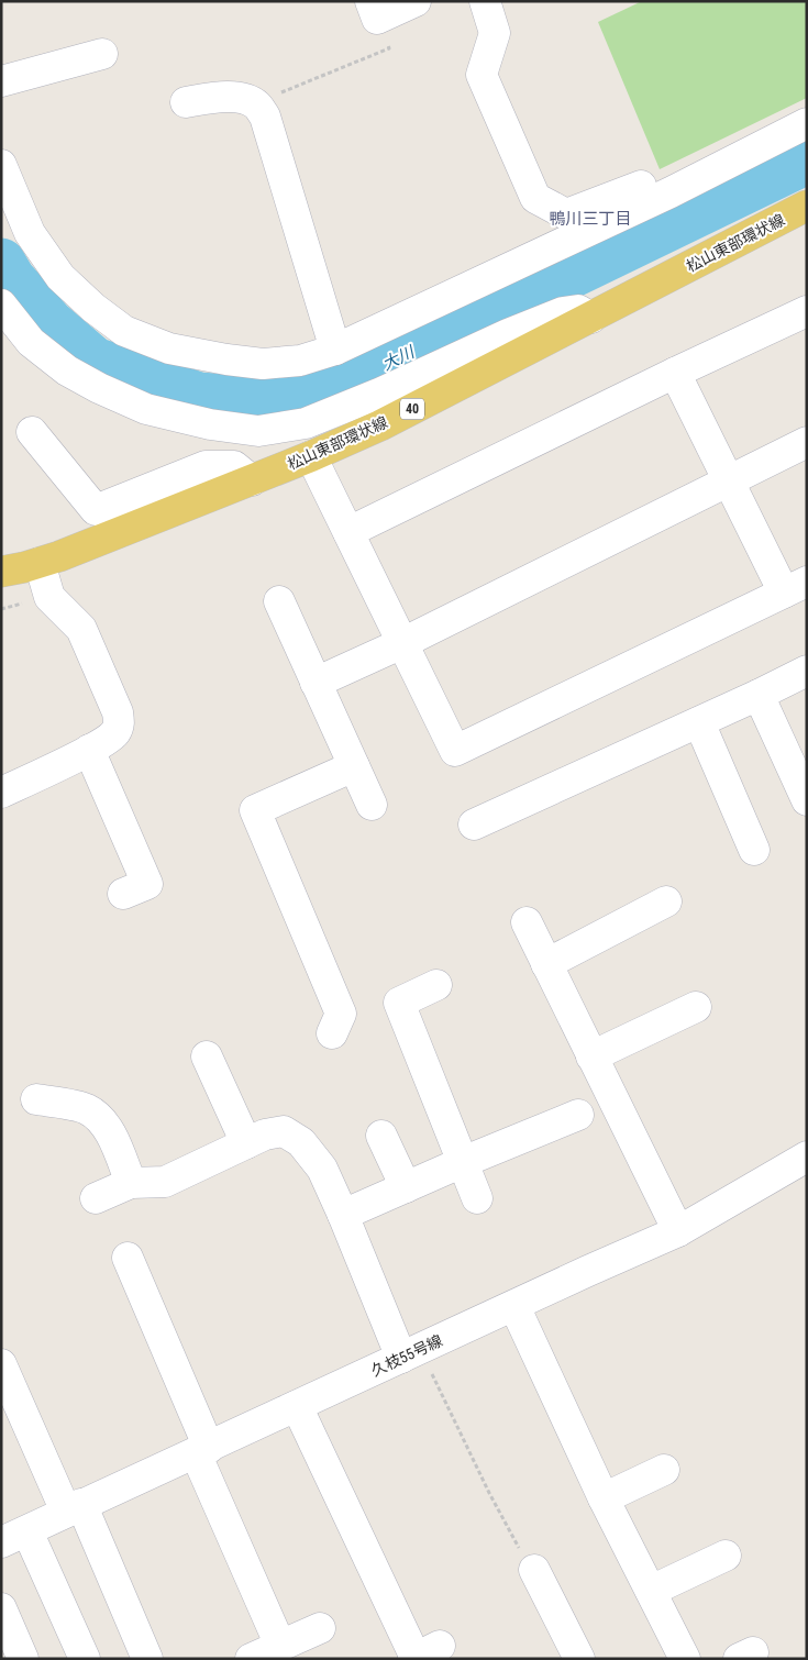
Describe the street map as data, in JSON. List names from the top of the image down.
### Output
{
  "streets": {
    "main road": ["松山東部環状線", "40"],
    "street": ["久枝55号線"]
  },
  "districts": ["鴨川三丁目"],
  "water": ["大川"]
}
